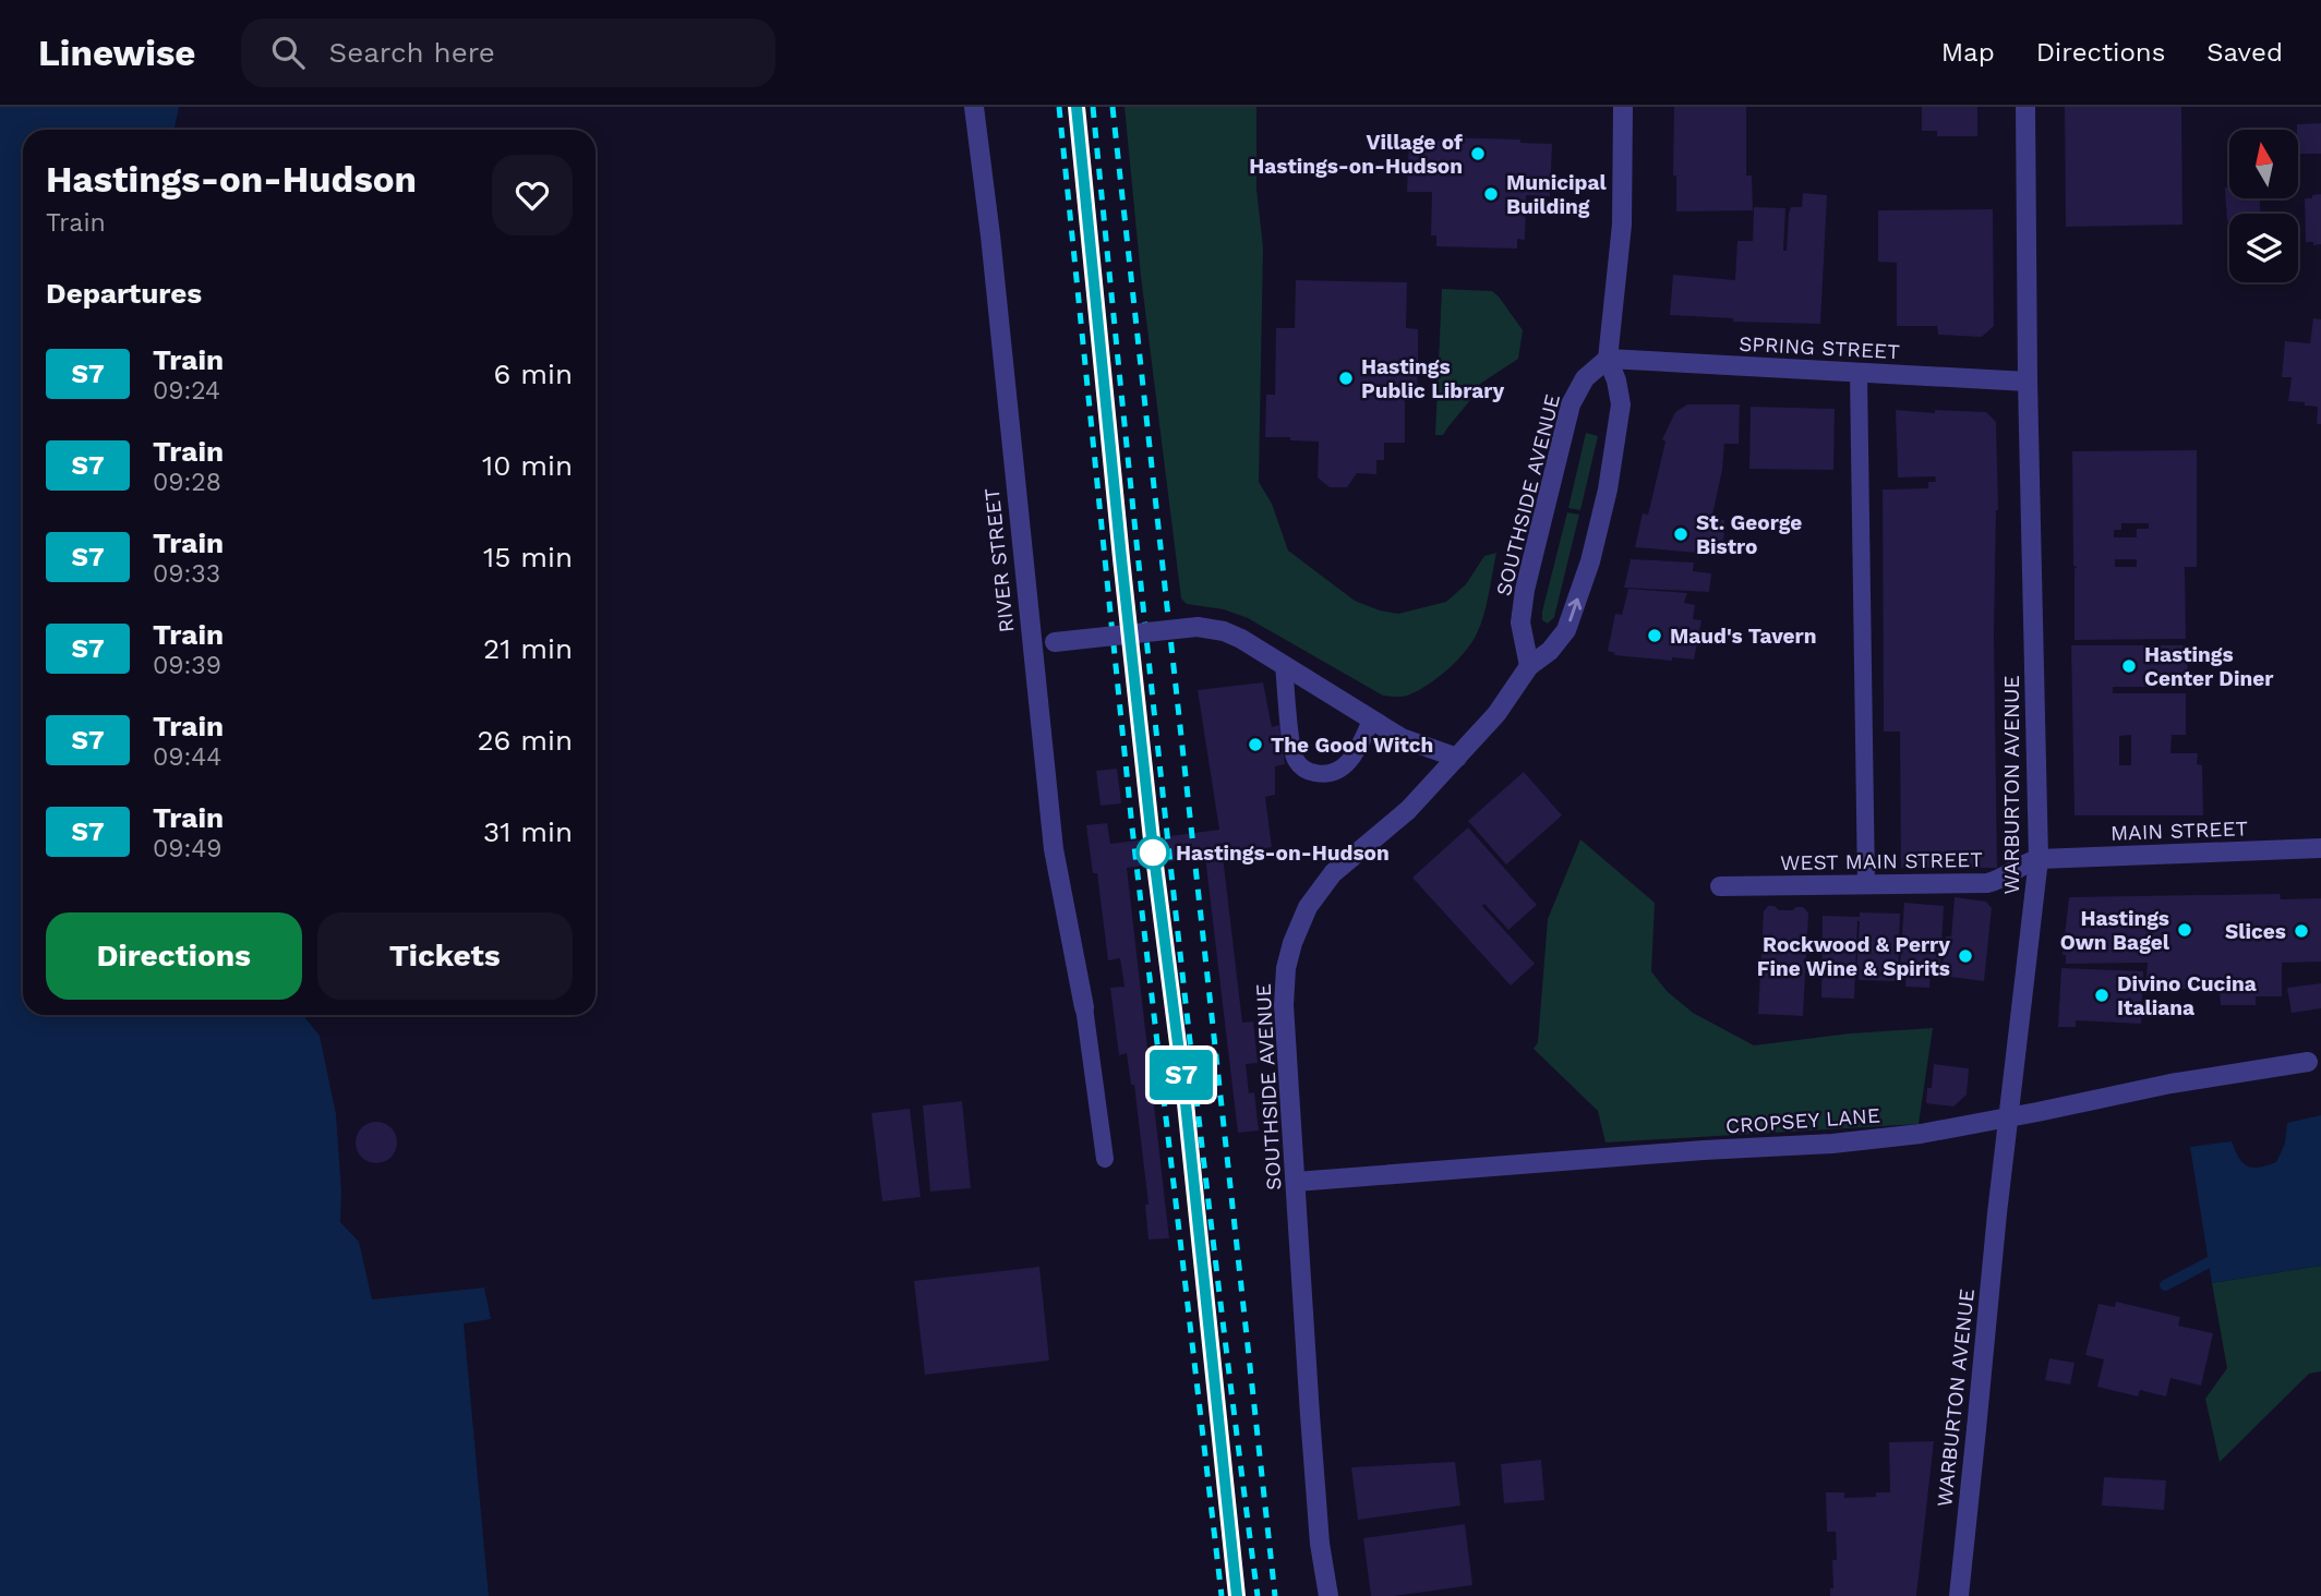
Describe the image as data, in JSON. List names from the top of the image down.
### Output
{
  "streets": {
    "street": [
      "SPRING STREET",
      "SOUTHSIDE AVENUE",
      "RIVER STREET",
      "WARBURTON AVENUE",
      "MAIN STREET",
      "WEST MAIN STREET",
      "CROPSEY LANE"
    ]
  },
  "crossings": [
    ["SPRING STREET", "SOUTHSIDE AVENUE"],
    ["SPRING STREET", "WARBURTON AVENUE"],
    ["SOUTHSIDE AVENUE", "CROPSEY LANE"],
    ["WARBURTON AVENUE", "MAIN STREET"],
    ["WARBURTON AVENUE", "WEST MAIN STREET"],
    ["MAIN STREET", "WEST MAIN STREET"]
  ],
  "places": [
    "Village of Hastings-on-Hudson",
    "Municipal Building",
    "Hastings Public Library",
    "St. George Bistro",
    "Maud's Tavern",
    "Hastings Center Diner",
    "The Good Witch",
    "Hastings-on-Hudson",
    "Hastings Own Bagel",
    "Slices",
    "Rockwood & Perry Fine Wine & Spirits",
    "Divino Cucina Italiana"
  ],
  "north": "top",
  "page": {
    "header": "Linewise",
    "search": "Search here",
    "nav": ["Map", "Directions", "Saved"],
    "on_map": "S7",
    "heading": [
      ["Hastings-on-Hudson", "Train"],
      "Departures"
    ],
    "list": [
      {
        "mark": "S7",
        "name": "Train",
        "note": "09:24",
        "value": "6 min"
      },
      {
        "mark": "S7",
        "name": "Train",
        "note": "09:28",
        "value": "10 min"
      },
      {
        "mark": "S7",
        "name": "Train",
        "note": "09:33",
        "value": "15 min"
      },
      {
        "mark": "S7",
        "name": "Train",
        "note": "09:39",
        "value": "21 min"
      },
      {
        "mark": "S7",
        "name": "Train",
        "note": "09:44",
        "value": "26 min"
      },
      {
        "mark": "S7",
        "name": "Train",
        "note": "09:49",
        "value": "31 min"
      }
    ],
    "buttons": ["Directions", "Tickets"]
  }
}
